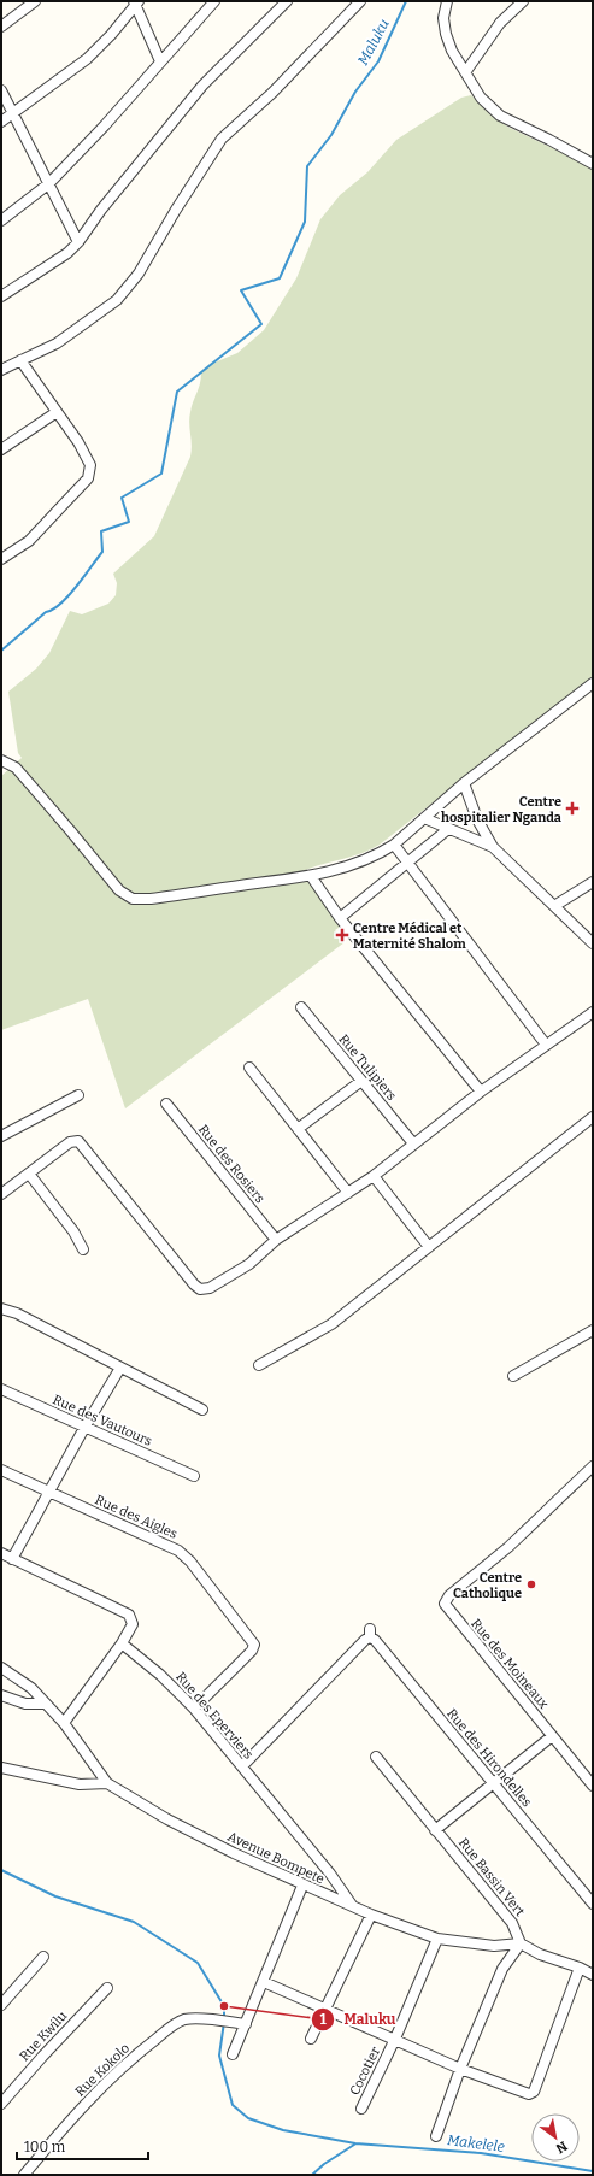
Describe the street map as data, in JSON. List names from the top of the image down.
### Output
{
  "streets": {
    "street": [
      "Rue Tulipiers",
      "Rue des Rosiers",
      "Rue des Vautours",
      "Rue des Aigles",
      "Rue des Moineaux",
      "Rue des Eperviers",
      "Rue des Hirondelles",
      "Avenue Bompete",
      "Rue Bassin Vert",
      "Rue Kwilu",
      "Rue Kokolo",
      "Cocotier"
    ]
  },
  "crossings": [
    ["Rue des Aigles", "Rue des Eperviers"],
    ["Rue des Eperviers", "Rue des Hirondelles"],
    ["Rue des Eperviers", "Avenue Bompete"],
    ["Avenue Bompete", "Rue Bassin Vert"],
    ["Avenue Bompete", "Cocotier"]
  ],
  "water": ["Maluku", "Makelele"],
  "places": {
    "health": ["Centre hospitalier Nganda", "Centre Médical et Maternité Shalom"],
    "other": ["Centre Catholique", "Maluku"]
  },
  "scale_bar": "100 m",
  "north": "bottom right"
}
